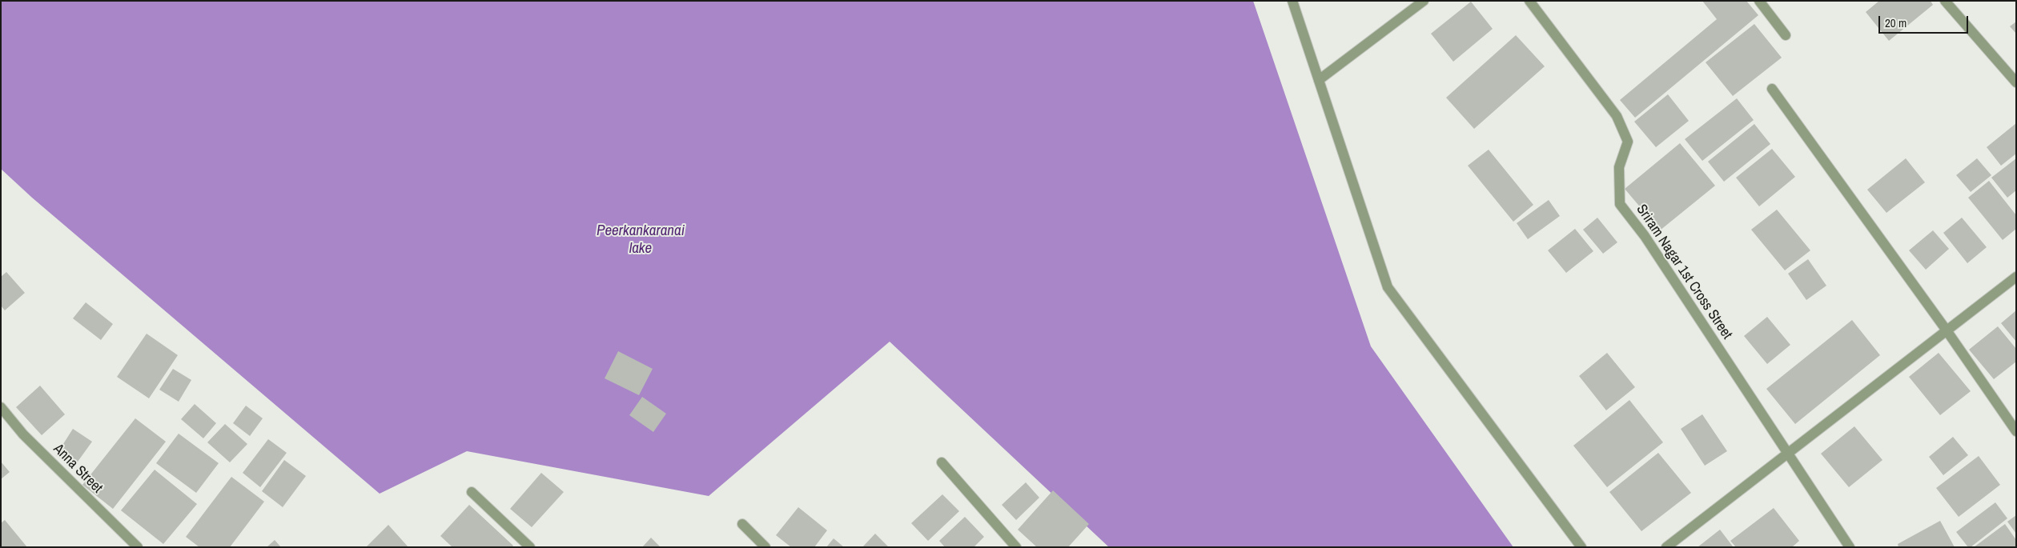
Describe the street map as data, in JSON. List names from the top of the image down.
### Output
{
  "streets": {
    "street": ["Sriram Nagar 1st Cross Street", "Anna Street"]
  },
  "water": ["Peerkankaranai lake"],
  "scale_bar": "20 m"
}
